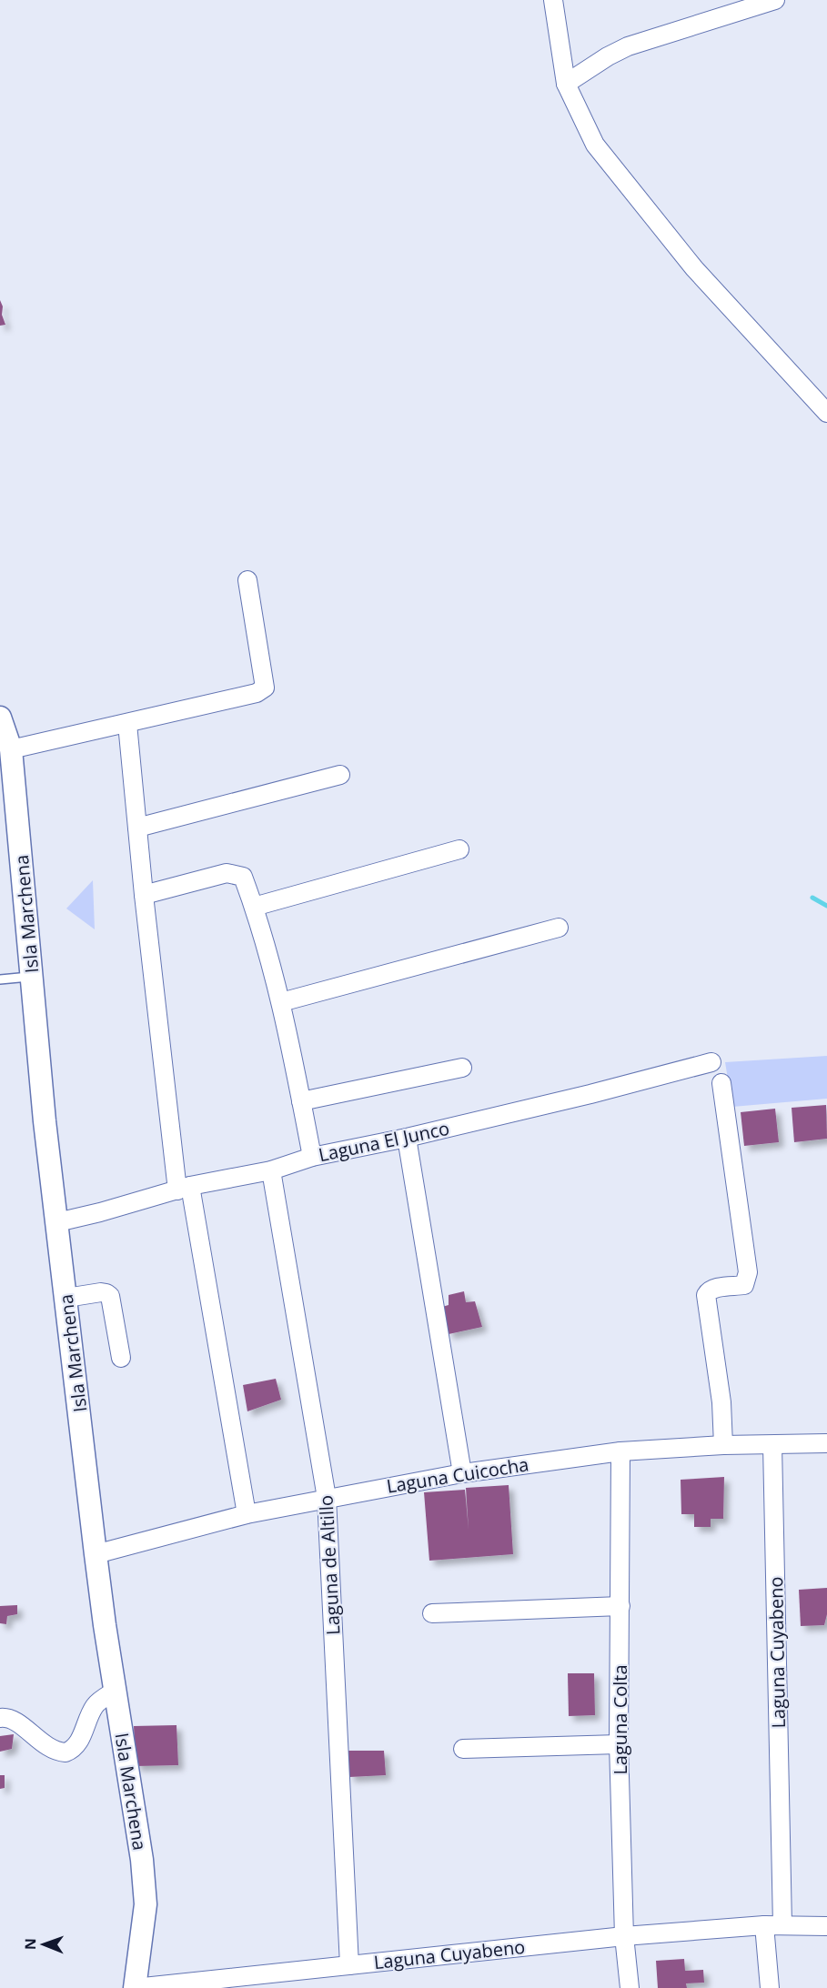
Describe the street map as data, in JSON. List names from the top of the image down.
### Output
{
  "streets": {
    "street": [
      "Isla Marchena",
      "Laguna El Junco",
      "Laguna Cuicocha",
      "Laguna de Altillo",
      "Laguna Cuyabeno",
      "Laguna Colta"
    ]
  },
  "crossings": [
    ["Isla Marchena", "Laguna El Junco"],
    ["Isla Marchena", "Laguna Cuicocha"],
    ["Isla Marchena", "Laguna Cuyabeno"],
    ["Laguna El Junco", "Laguna de Altillo"],
    ["Laguna Cuicocha", "Laguna de Altillo"],
    ["Laguna Cuicocha", "Laguna Cuyabeno"],
    ["Laguna Cuicocha", "Laguna Colta"],
    ["Laguna de Altillo", "Laguna Cuyabeno"],
    ["Laguna Cuyabeno", "Laguna Colta"]
  ],
  "north": "left"
}
